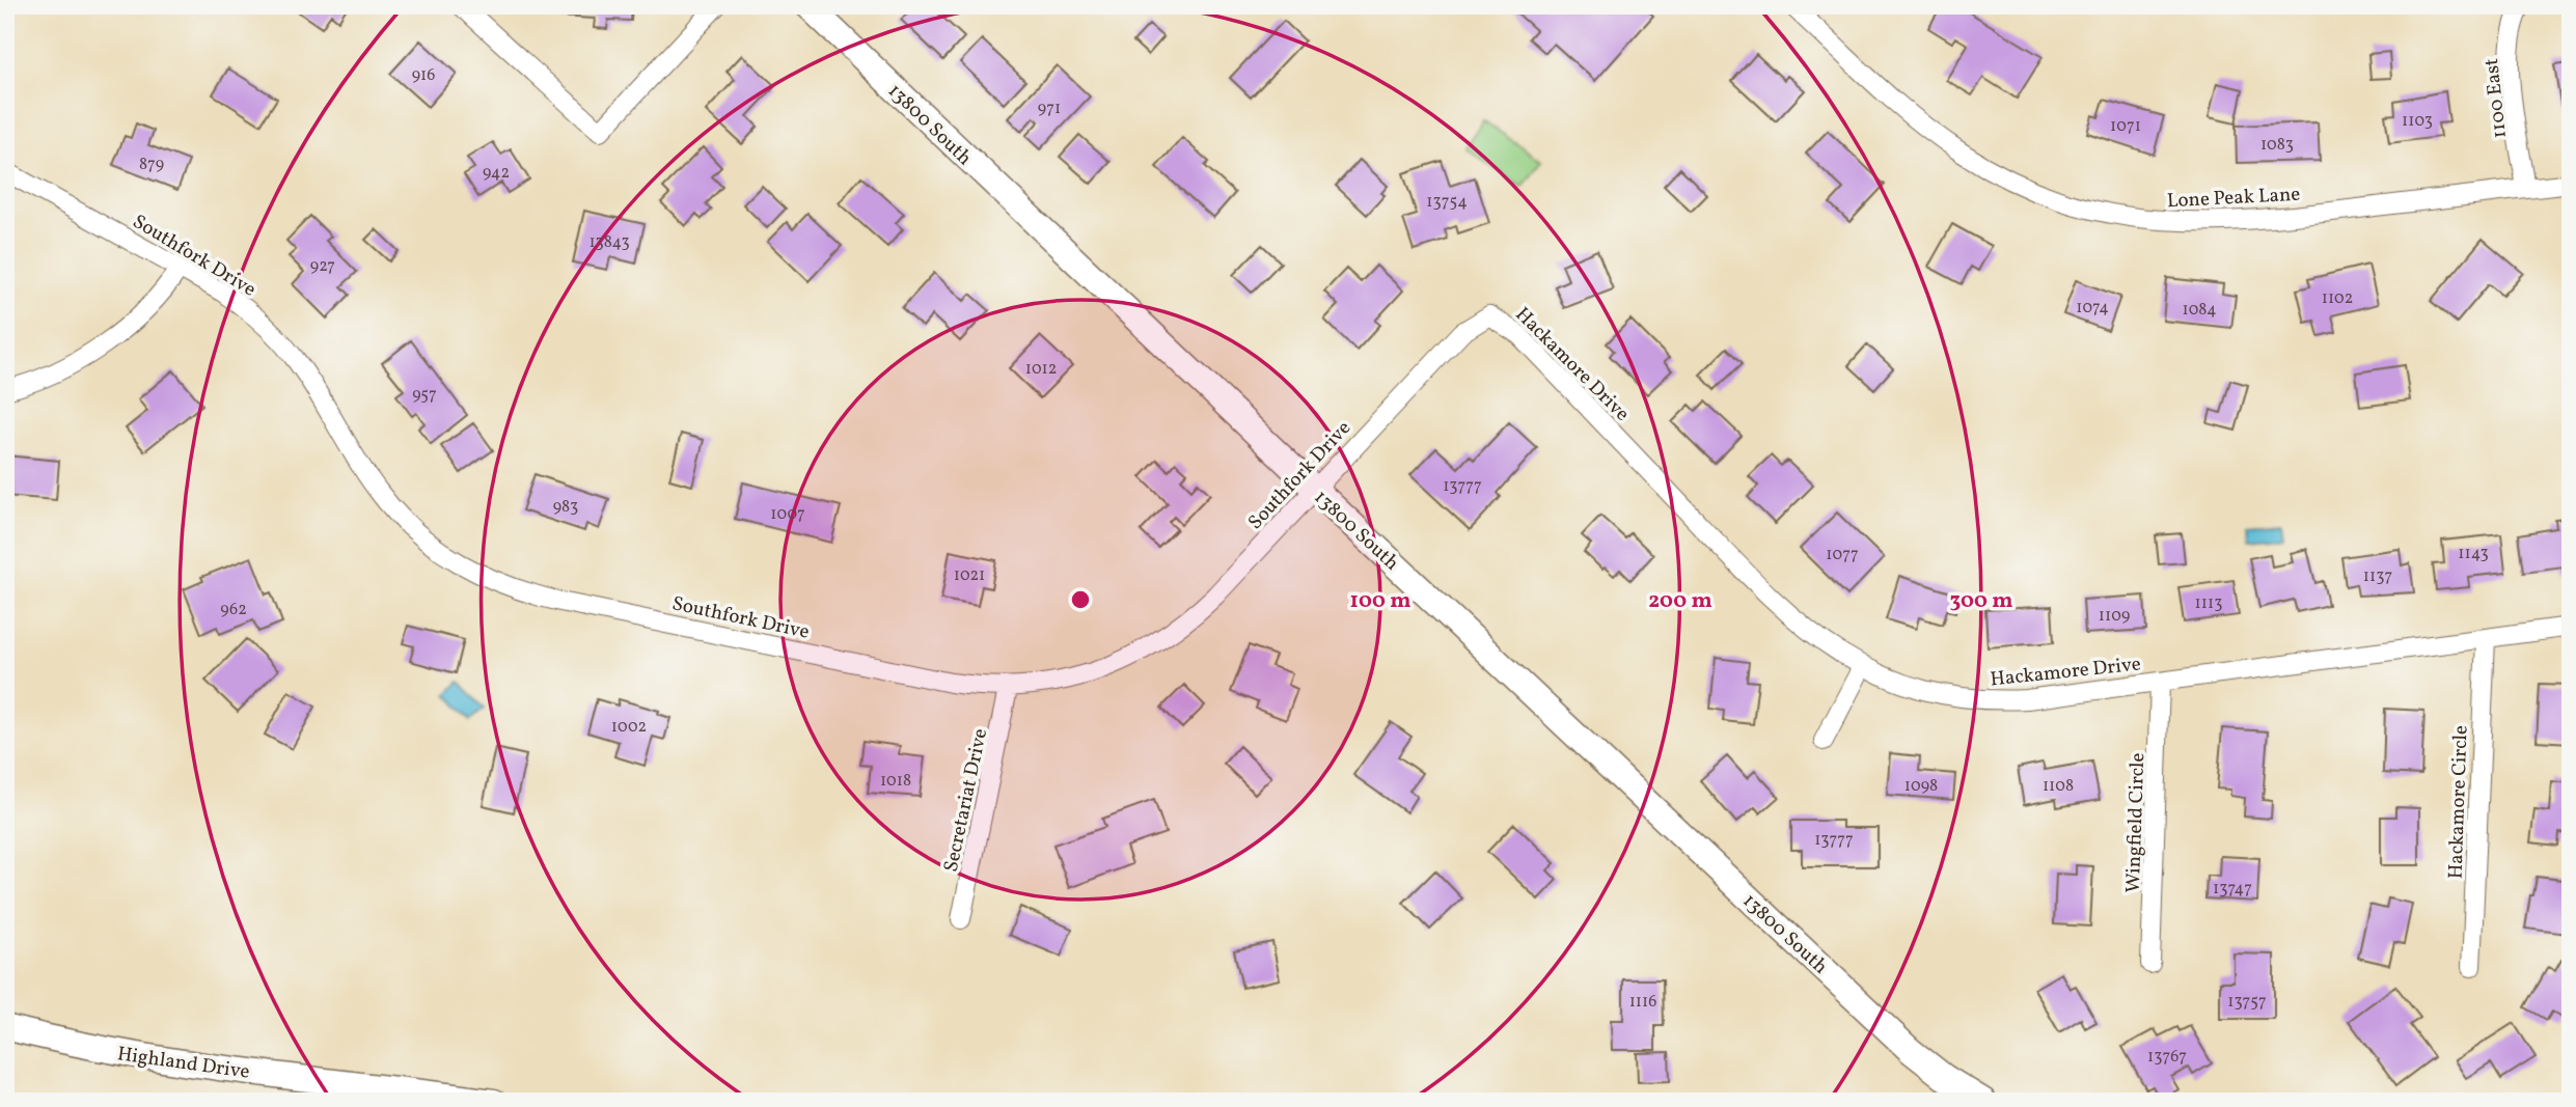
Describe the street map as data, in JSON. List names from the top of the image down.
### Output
{
  "streets": {
    "main road": ["13800 South", "Highland Drive"],
    "street": [
      "1100 East",
      "Lone Peak Lane",
      "Southfork Drive",
      "Hackamore Drive",
      "Secretariat Drive",
      "Hackamore Circle",
      "Wingfield Circle"
    ]
  },
  "crossings": [
    ["1100 East", "Lone Peak Lane"],
    ["13800 South", "Southfork Drive"],
    ["Southfork Drive", "Hackamore Drive"],
    ["Southfork Drive", "Secretariat Drive"],
    ["Hackamore Drive", "Hackamore Circle"],
    ["Hackamore Drive", "Wingfield Circle"]
  ],
  "house_numbers": [
    "916",
    "971",
    "1103",
    "1071",
    "1083",
    "879",
    "942",
    "13754",
    "13843",
    "927",
    "1102",
    "1074",
    "1084",
    "1012",
    "957",
    "13777",
    "983",
    "1007",
    "1143",
    "1077",
    "1021",
    "1137",
    "1113",
    "962",
    "1109",
    "1002",
    "1018",
    "1098",
    "1108",
    "13777",
    "13747",
    "1116",
    "13757",
    "13767"
  ],
  "rings": ["100 m", "200 m", "300 m"]
}
